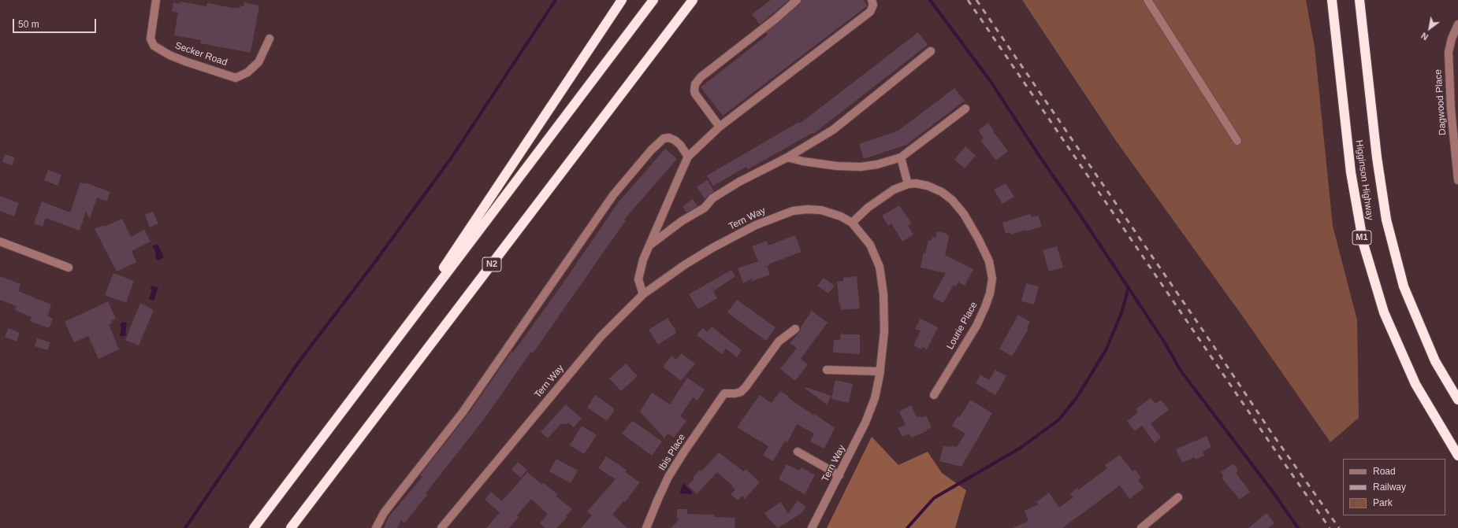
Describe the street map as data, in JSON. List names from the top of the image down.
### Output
{
  "streets": {
    "highway": ["Higginson Highway", "M1", "N2"],
    "street": [
      "Secker Road",
      "Dagwood Place",
      "Tern Way",
      "Lourie Place",
      "Ibis Place"
    ]
  },
  "crossings": [
    ["Tern Way", "Lourie Place"]
  ],
  "legend": ["Road", "Railway", "Park"],
  "scale_bar": "50 m",
  "north": "bottom left"
}
